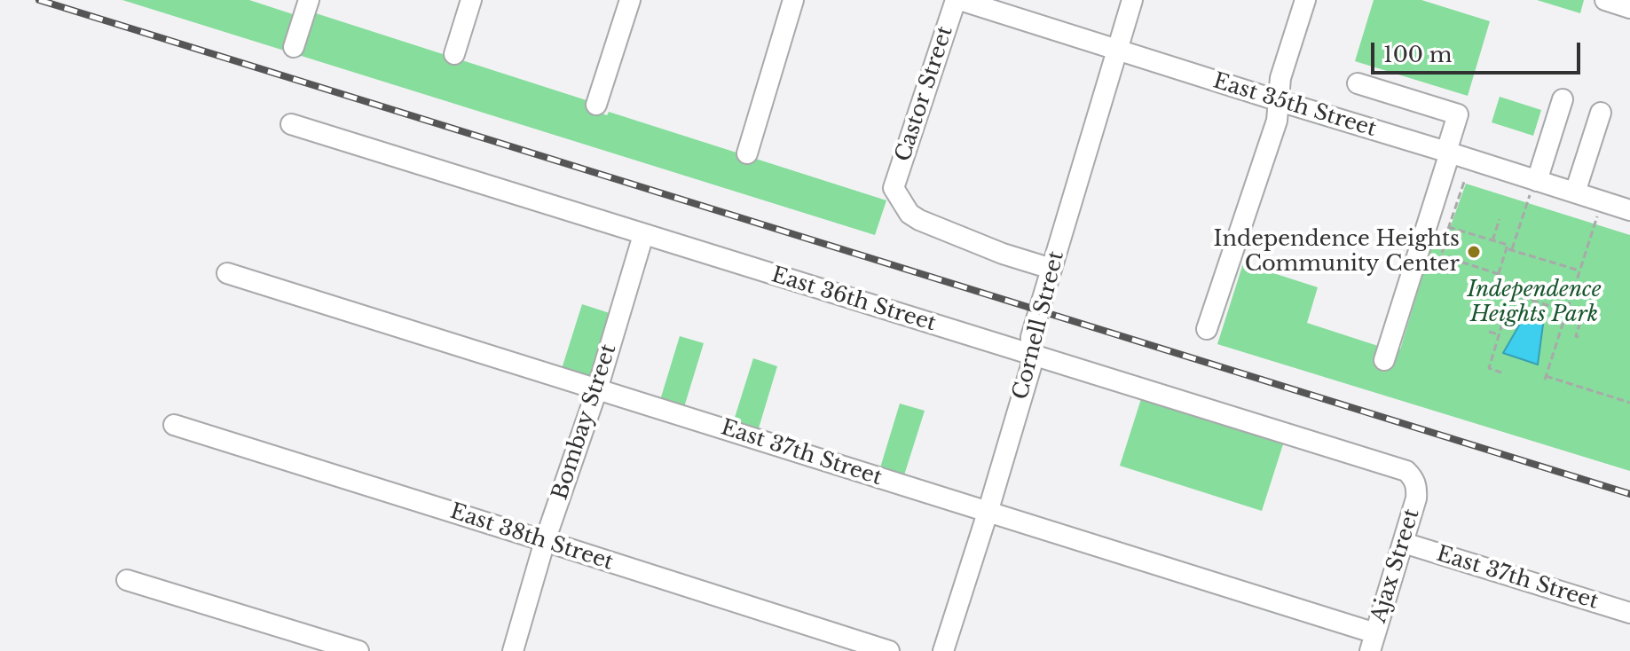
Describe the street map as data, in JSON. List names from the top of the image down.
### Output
{
  "streets": {
    "street": [
      "Castor Street",
      "East 35th Street",
      "East 36th Street",
      "Cornell Street",
      "Bombay Street",
      "East 37th Street",
      "East 38th Street",
      "Ajax Street"
    ]
  },
  "crossings": [
    ["Castor Street", "East 35th Street"],
    ["Castor Street", "Cornell Street"],
    ["East 35th Street", "Cornell Street"],
    ["East 36th Street", "Cornell Street"],
    ["East 36th Street", "Bombay Street"],
    ["East 36th Street", "Ajax Street"],
    ["Cornell Street", "East 37th Street"],
    ["Bombay Street", "East 37th Street"],
    ["Bombay Street", "East 38th Street"],
    ["East 37th Street", "Ajax Street"]
  ],
  "parks": ["Independence Heights Park"],
  "places": ["Independence Heights Community Center"],
  "scale_bar": "100 m"
}
